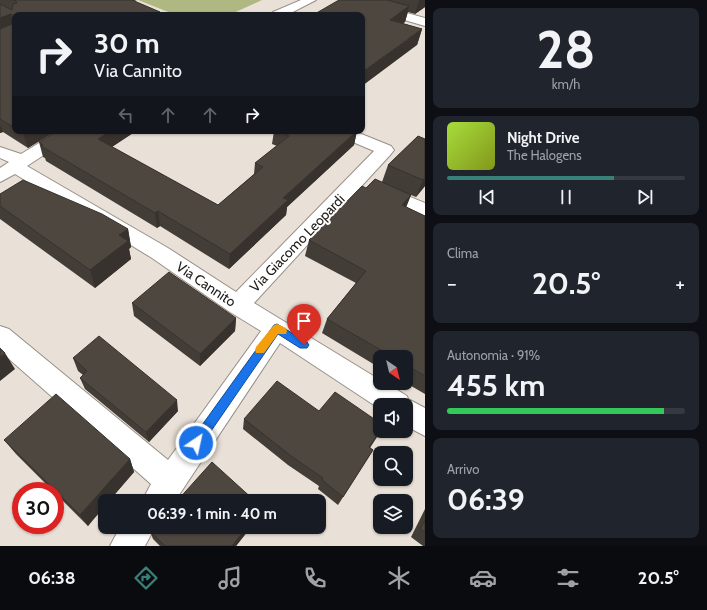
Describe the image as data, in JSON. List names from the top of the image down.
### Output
{
  "streets": {
    "street": ["Via Giacomo Leopardi", "Via Cannito"]
  },
  "crossings": [
    ["Via Giacomo Leopardi", "Via Cannito"]
  ],
  "north": "bottom right",
  "page": {
    "tile": [
      ["28", "km/h"],
      "Clima",
      ["Autonomia · 91%", "455 km"],
      ["Arrivo", "06:39"]
    ],
    "turn": ["30 m", "Via Cannito"],
    "song": ["Night Drive", "The Halogens"],
    "heat": ["−", "20.5°", "+"],
    "limit": "30",
    "trip": "06:39 · 1 min · 40 m",
    "tabs": ["06:38", "20.5°"]
  }
}
